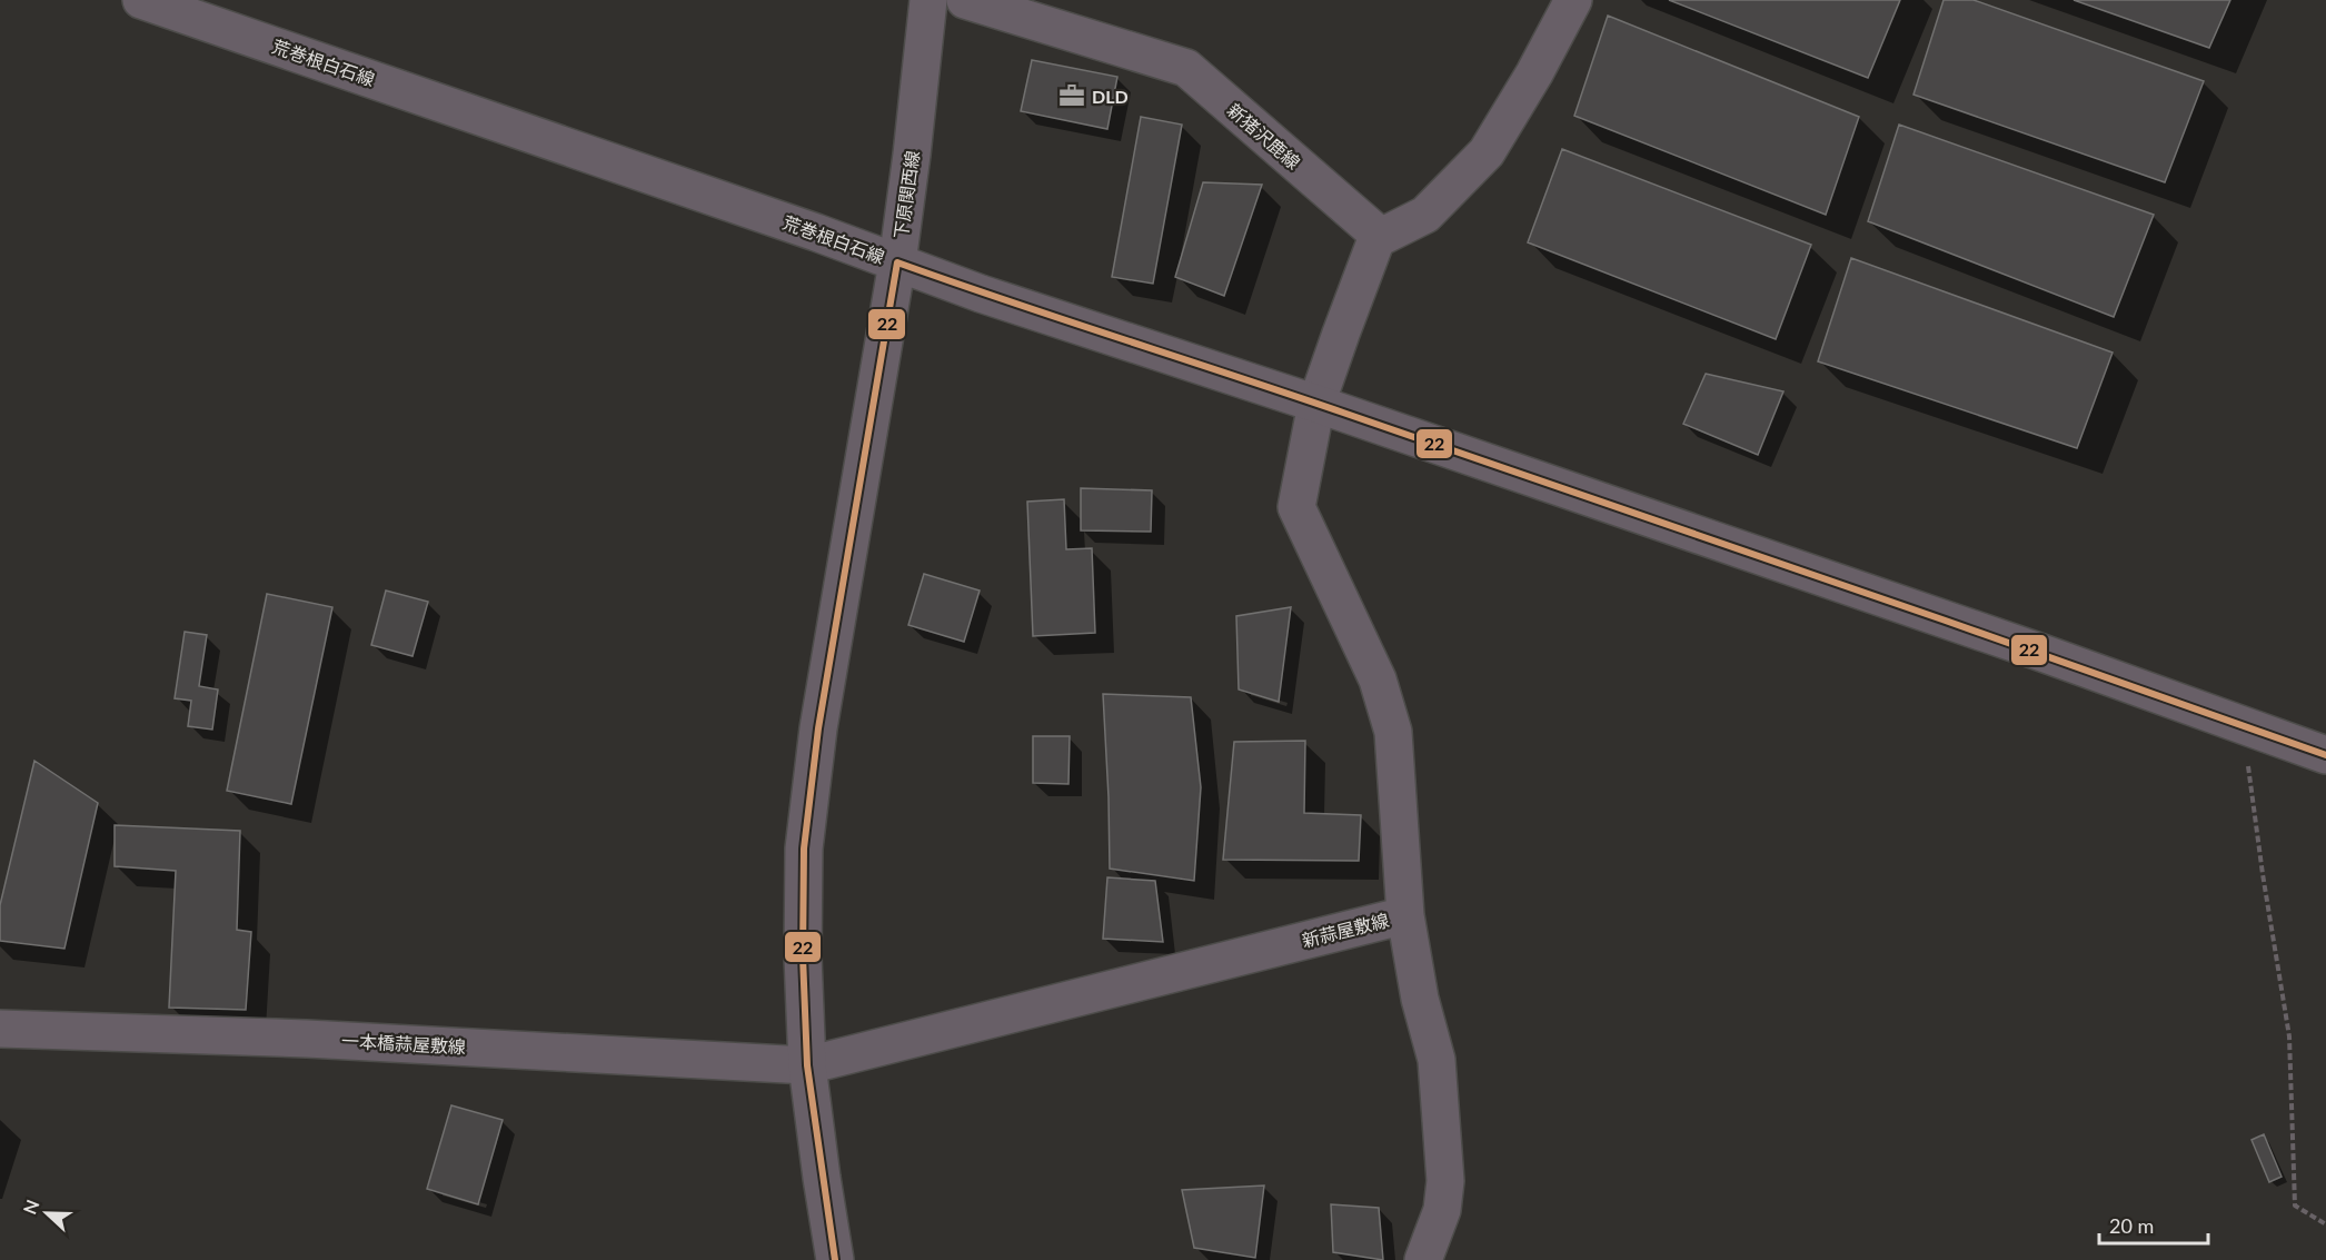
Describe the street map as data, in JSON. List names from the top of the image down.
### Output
{
  "streets": {
    "street": [
      "荒巻根白石線",
      "新猪沢鹿線",
      "下原関西線",
      "新蒜屋敷線",
      "一本橋蒜屋敷線"
    ]
  },
  "crossings": [
    ["荒巻根白石線", "下原関西線"],
    ["荒巻根白石線", "新蒜屋敷線"],
    ["下原関西線", "新蒜屋敷線"],
    ["下原関西線", "一本橋蒜屋敷線"],
    ["新蒜屋敷線", "一本橋蒜屋敷線"]
  ],
  "places": {
    "office": ["DLD"]
  },
  "lines": ["transit line 22"],
  "scale_bar": "20 m",
  "north": "left"
}
